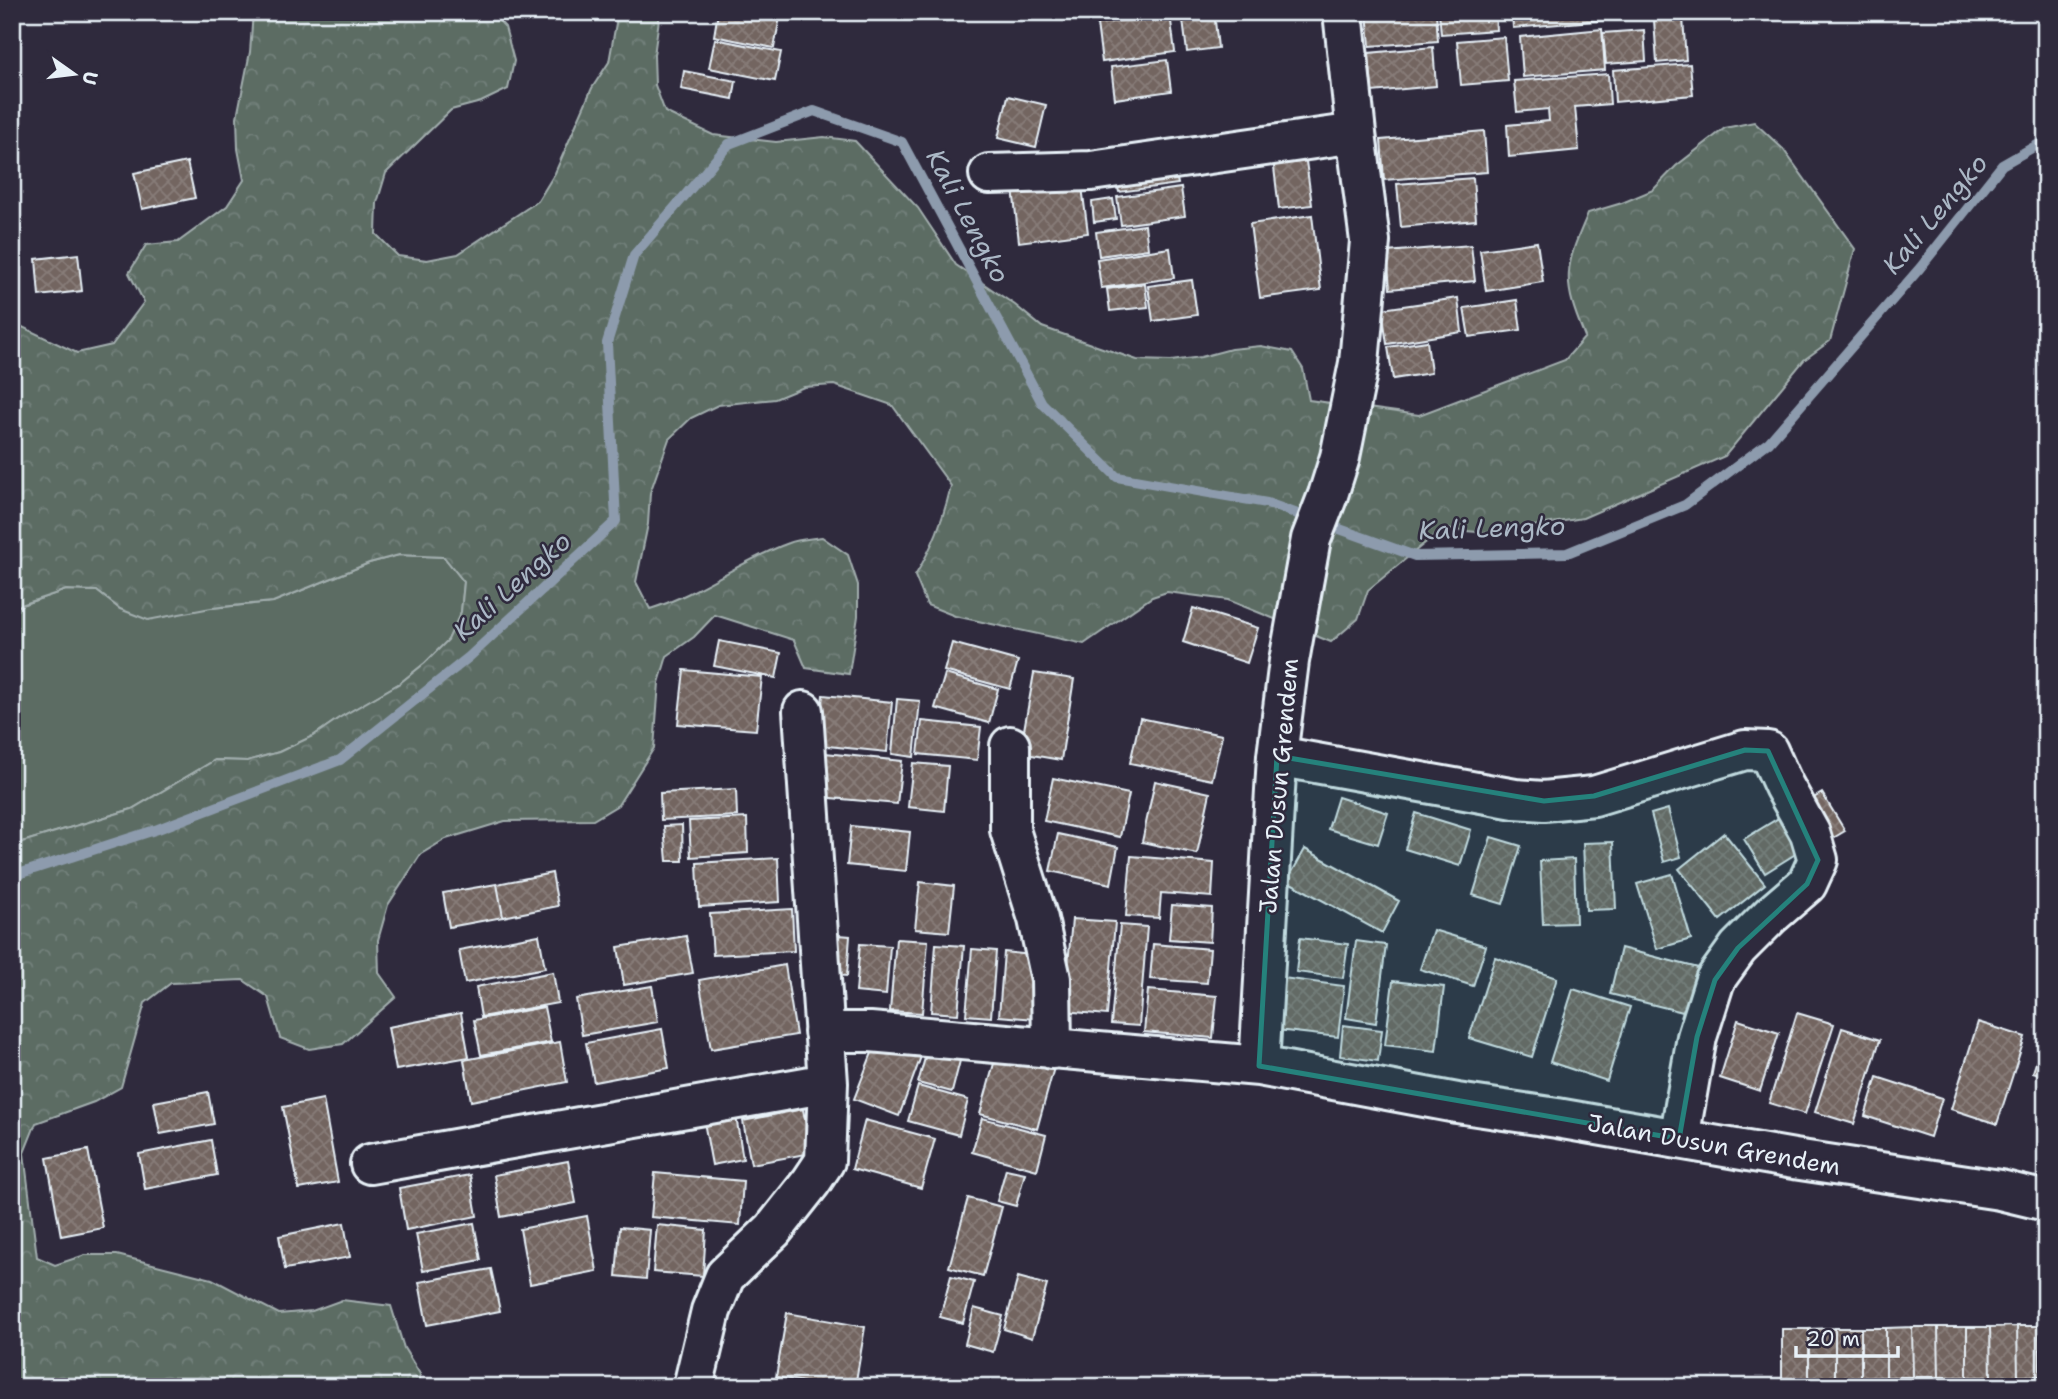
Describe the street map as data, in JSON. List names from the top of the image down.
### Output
{
  "streets": {
    "street": ["Jalan Dusun Grendem"]
  },
  "water": ["Kali Lengko"],
  "scale_bar": "20 m",
  "north": "right"
}
